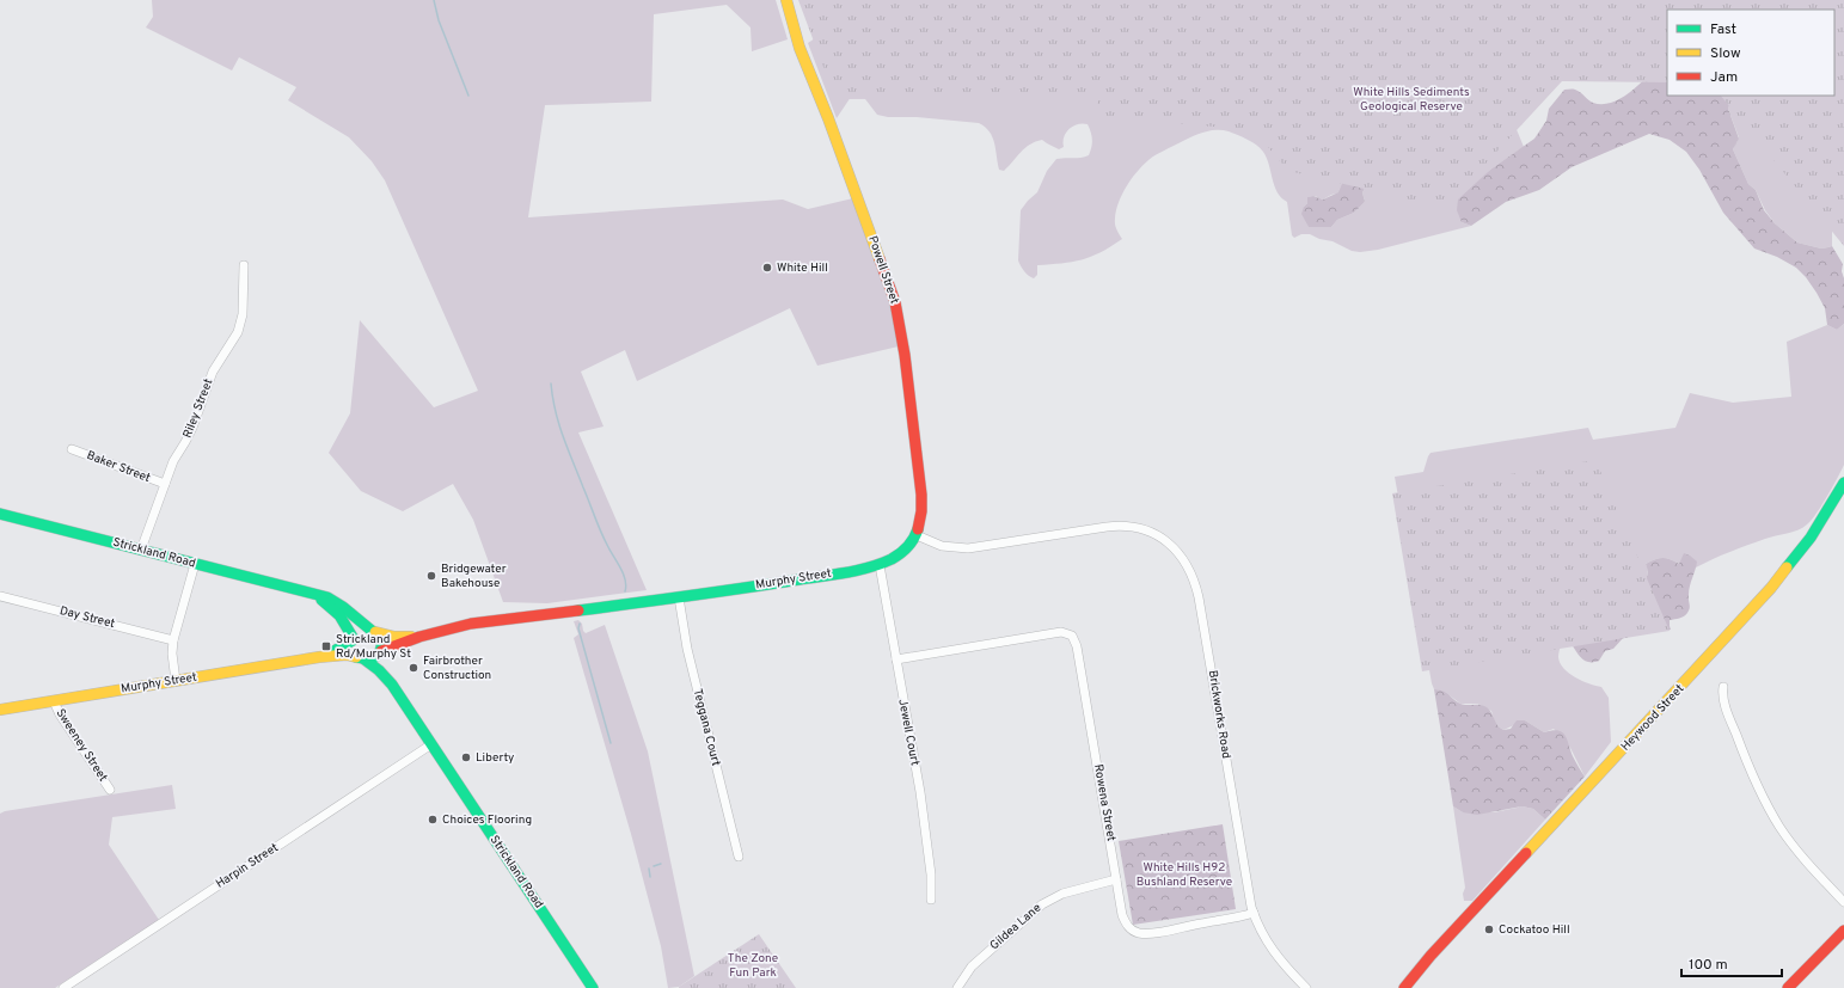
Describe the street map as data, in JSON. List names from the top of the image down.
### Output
{
  "streets": {
    "street": [
      "Powell Street",
      "Riley Street",
      "Baker Street",
      "Strickland Road",
      "Murphy Street",
      "Day Street",
      "Brickworks Road",
      "Heywood Street",
      "Teggana Court",
      "Jewell Court",
      "Sweeney Street",
      "Rowena Street",
      "Harpin Street",
      "Gildea Lane"
    ]
  },
  "crossings": [
    ["Powell Street", "Murphy Street"],
    ["Powell Street", "Brickworks Road"],
    ["Riley Street", "Baker Street"],
    ["Riley Street", "Strickland Road"],
    ["Strickland Road", "Murphy Street"],
    ["Strickland Road", "Harpin Street"],
    ["Murphy Street", "Brickworks Road"],
    ["Murphy Street", "Teggana Court"],
    ["Murphy Street", "Jewell Court"],
    ["Murphy Street", "Sweeney Street"],
    ["Brickworks Road", "Rowena Street"],
    ["Jewell Court", "Rowena Street"],
    ["Rowena Street", "Gildea Lane"]
  ],
  "parks": ["White Hills Sediments Geological Reserve", "White Hills H92 Bushland Reserve", "The Zone Fun Park"],
  "places": {
    "other": [
      "White Hill",
      "Bridgewater Bakehouse",
      "Fairbrother Construction",
      "Liberty",
      "Choices Flooring",
      "Cockatoo Hill"
    ],
    "transit": ["Strickland Rd/Murphy St"]
  },
  "legend": ["Fast", "Slow", "Jam"],
  "scale_bar": "100 m"
}
